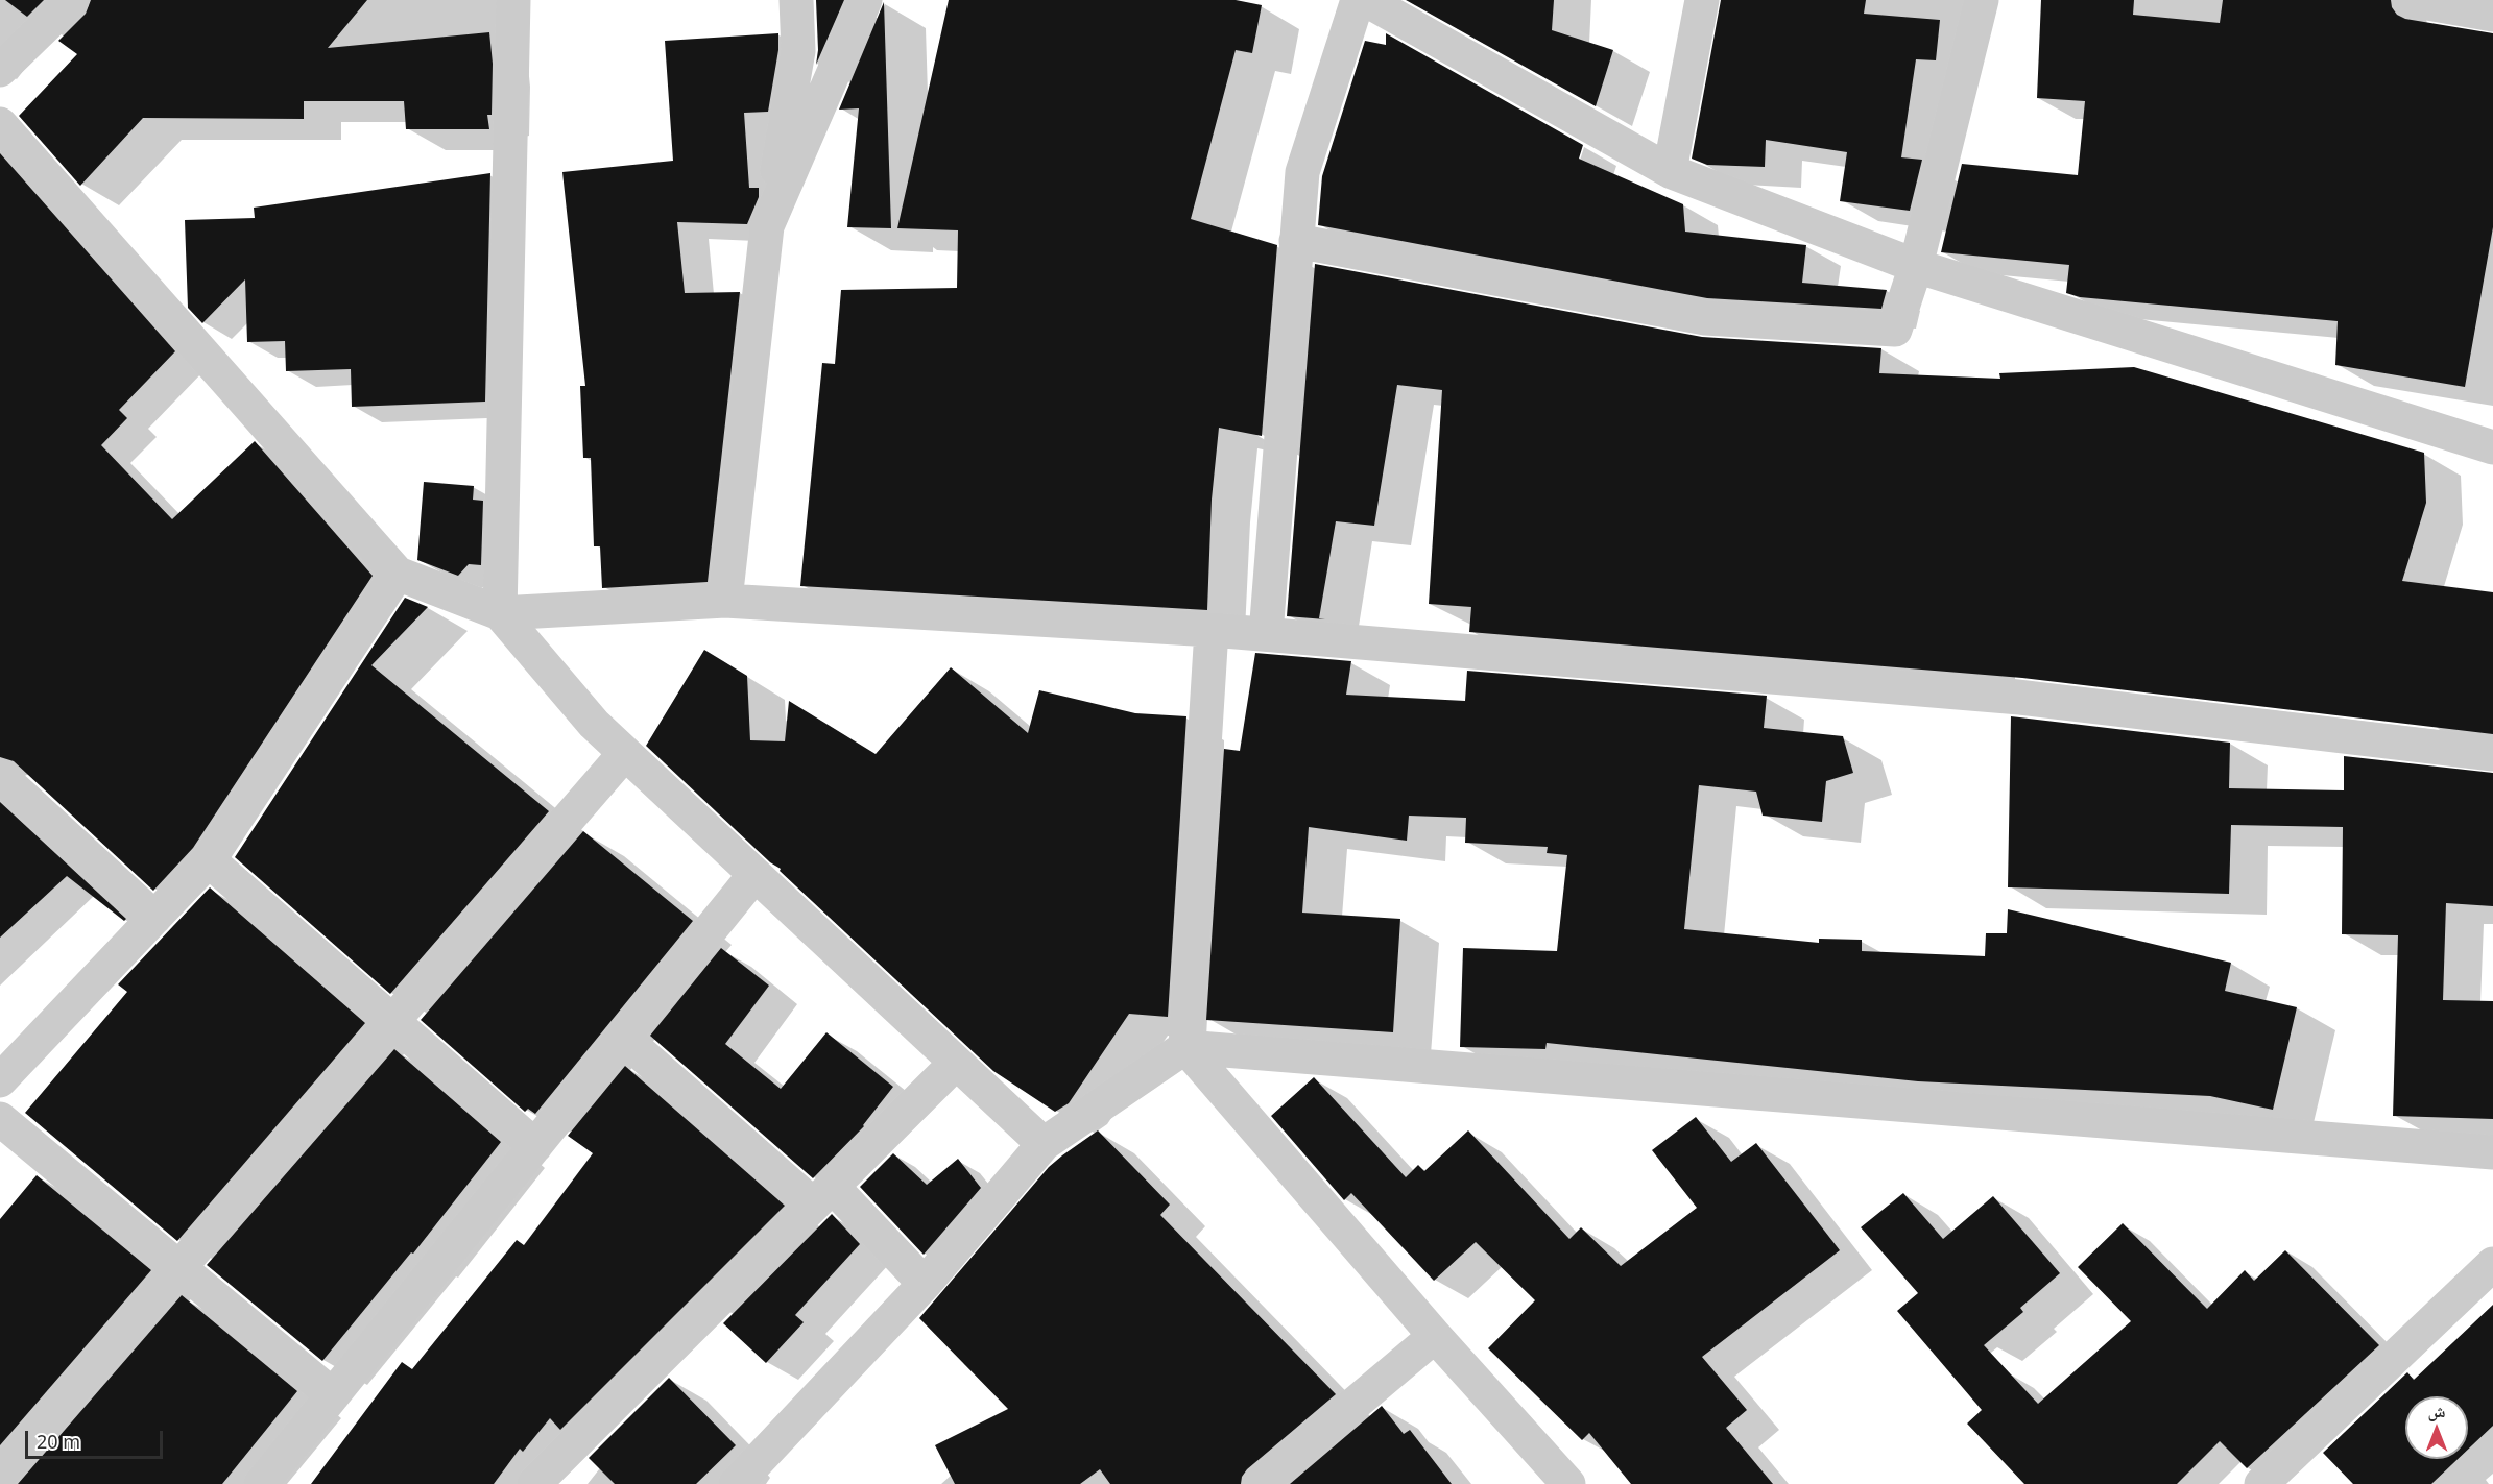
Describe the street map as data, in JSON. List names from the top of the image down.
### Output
{
  "scale_bar": "20 m",
  "north": "top"
}
